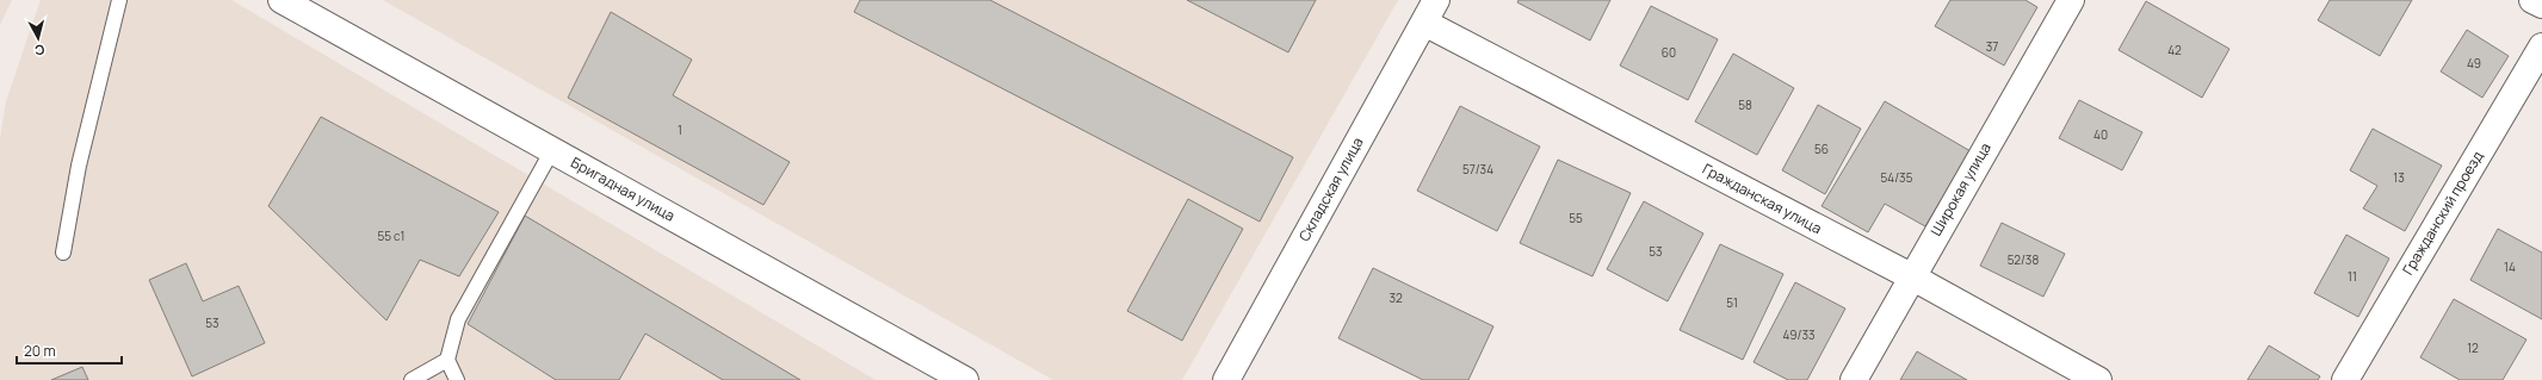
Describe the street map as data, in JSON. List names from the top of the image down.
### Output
{
  "streets": {
    "street": [
      "Бригадная улица",
      "Складская улица",
      "Широкая улица",
      "Гражданская улица",
      "Гражданский проезд"
    ]
  },
  "crossings": [
    ["Складская улица", "Гражданская улица"],
    ["Широкая улица", "Гражданская улица"]
  ],
  "house_numbers": [
    "37",
    "42",
    "60",
    "49",
    "58",
    "1",
    "40",
    "56",
    "57/34",
    "54/35",
    "13",
    "55",
    "55 с1",
    "53",
    "52/38",
    "14",
    "11",
    "32",
    "51",
    "53",
    "49/33",
    "12"
  ],
  "scale_bar": "20 m",
  "north": "bottom"
}
